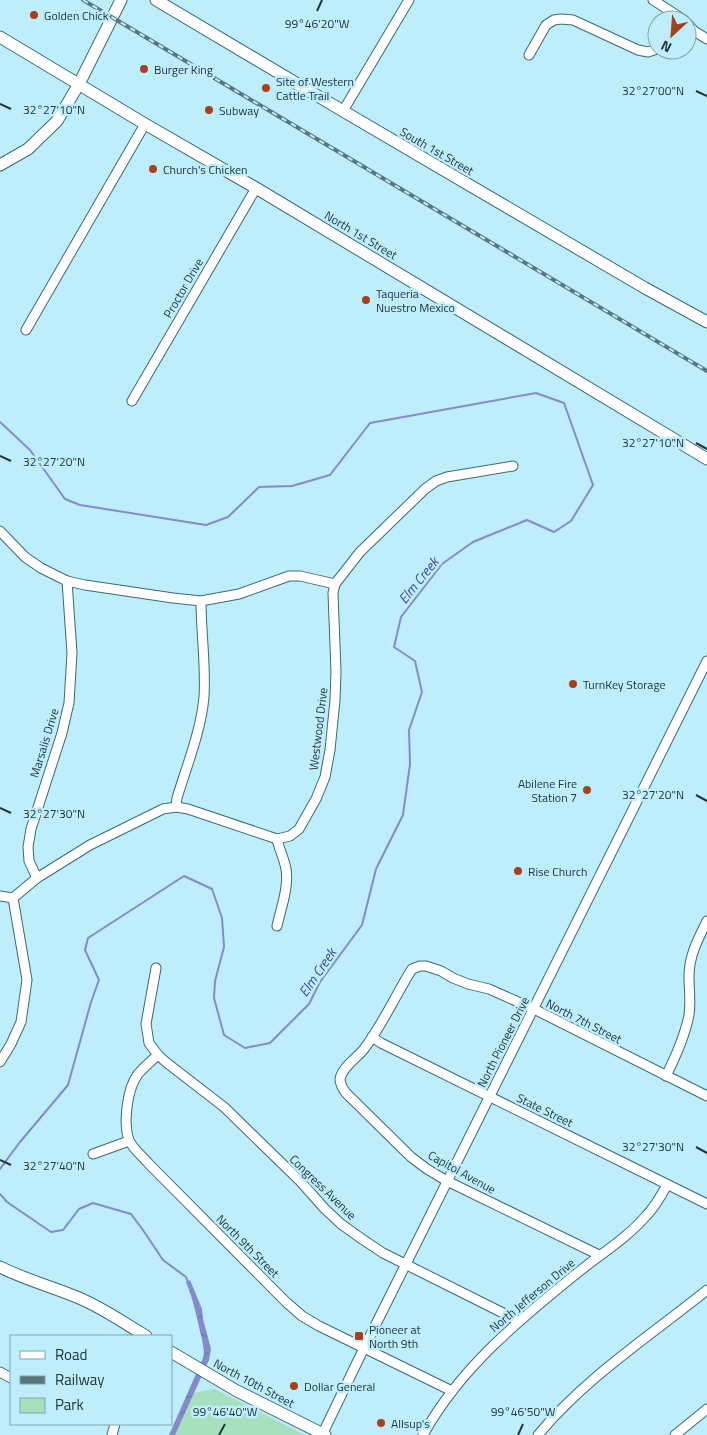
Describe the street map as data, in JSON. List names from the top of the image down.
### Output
{
  "streets": {
    "main road": ["South 1st Street", "North 1st Street", "North 10th Street"],
    "street": [
      "Proctor Drive",
      "Westwood Drive",
      "Marsalis Drive",
      "North 7th Street",
      "North Pioneer Drive",
      "State Street",
      "Capitol Avenue",
      "Congress Avenue",
      "North 9th Street",
      "North Jefferson Drive"
    ]
  },
  "crossings": [
    ["North 1st Street", "Proctor Drive"],
    ["North 7th Street", "North Pioneer Drive"],
    ["North 7th Street", "State Street"],
    ["North 7th Street", "Capitol Avenue"],
    ["North Pioneer Drive", "State Street"],
    ["North Pioneer Drive", "Capitol Avenue"],
    ["North Pioneer Drive", "Congress Avenue"],
    ["North Pioneer Drive", "North 9th Street"],
    ["North Pioneer Drive", "North 10th Street"],
    ["State Street", "Capitol Avenue"],
    ["State Street", "North Jefferson Drive"],
    ["Capitol Avenue", "North Jefferson Drive"],
    ["Congress Avenue", "North Jefferson Drive"],
    ["North 9th Street", "North Jefferson Drive"]
  ],
  "water": ["Elm Creek"],
  "places": {
    "other": [
      "Golden Chick",
      "Burger King",
      "Site of Western Cattle Trail",
      "Subway",
      "Church's Chicken",
      "Taqueria Nuestro Mexico",
      "TurnKey Storage",
      "Abilene Fire Station 7",
      "Rise Church",
      "Dollar General",
      "Allsup's"
    ],
    "transit": ["Pioneer at North 9th"]
  },
  "legend": ["Road", "Railway", "Park"],
  "north": "bottom left",
  "coordinates": [
    "99°46'20\"W",
    "32°27'00\"N",
    "32°27'10\"N",
    "32°27'20\"N",
    "32°27'30\"N",
    "32°27'40\"N",
    "99°46'40\"W",
    "99°46'50\"W"
  ]
}
